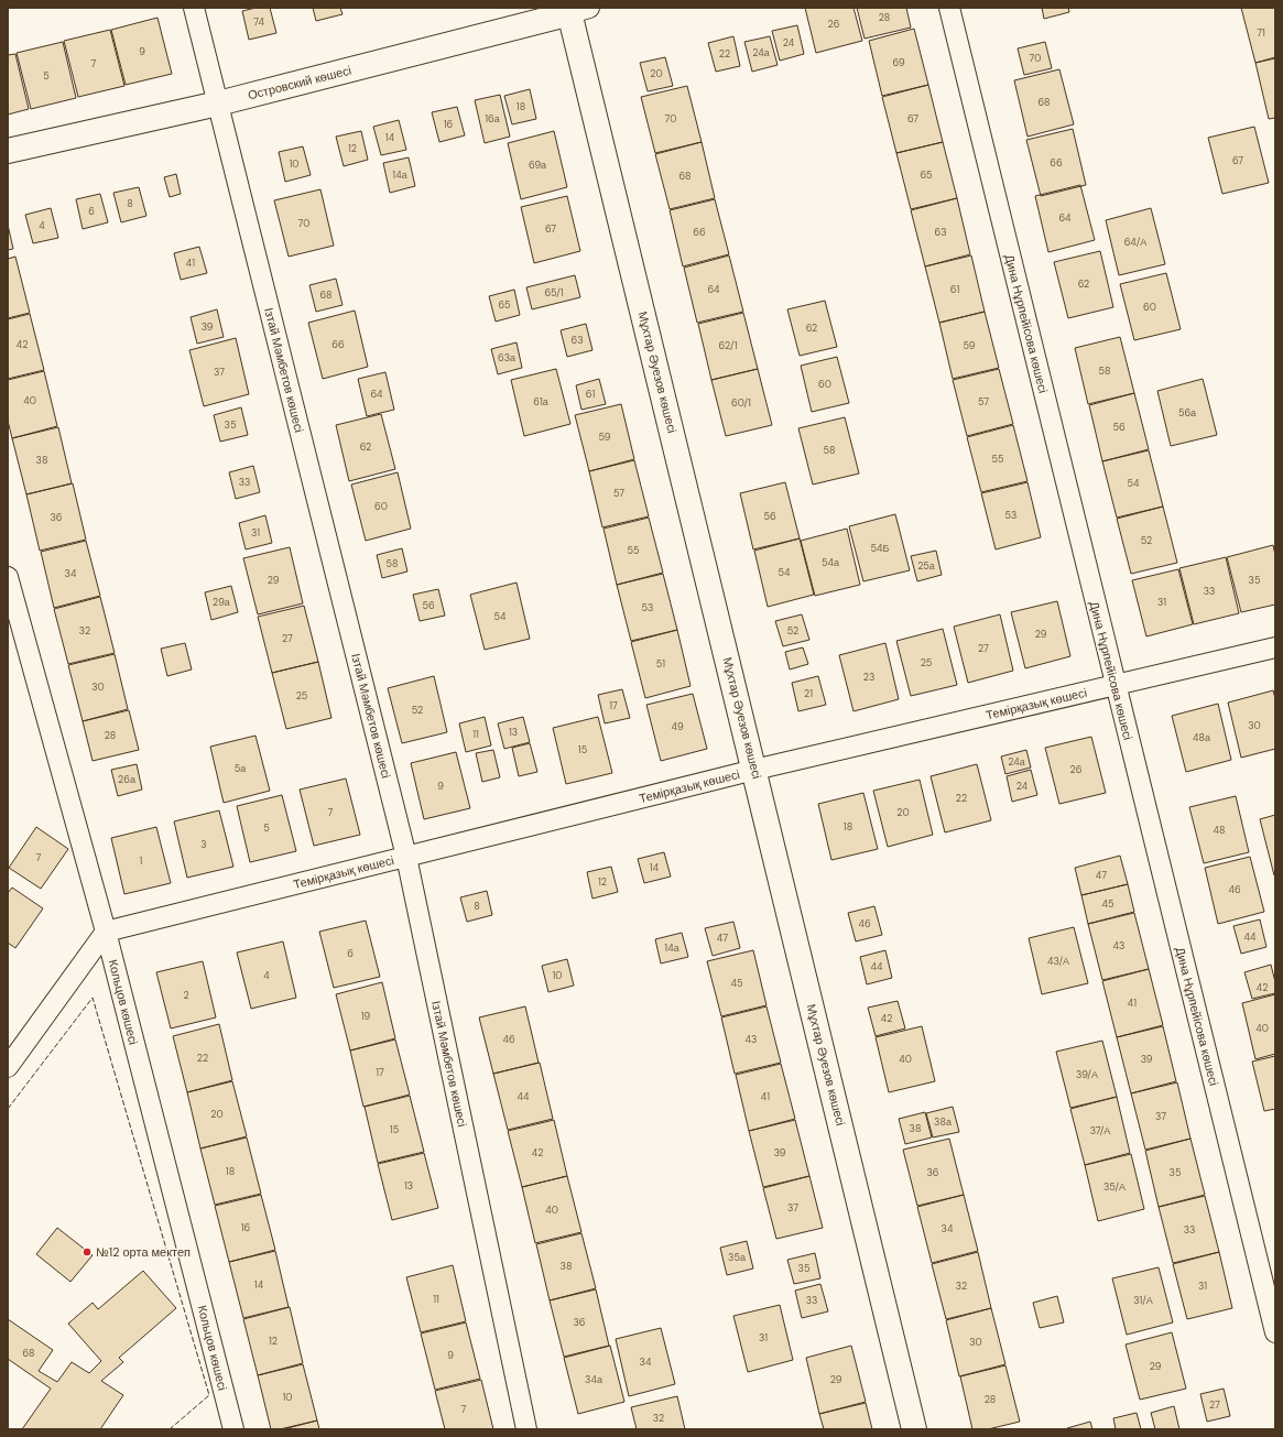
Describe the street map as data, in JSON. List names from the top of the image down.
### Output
{
  "streets": {
    "street": [
      "Островский көшесі",
      "Дина Нұрпейісова көшесі",
      "Ізтай Мәмбетов көшесі",
      "Мұхтар Әуезов көшесі",
      "Темірқазық көшесі",
      "Кольцов көшесі"
    ]
  },
  "crossings": [
    ["Островский көшесі", "Ізтай Мәмбетов көшесі"],
    ["Островский көшесі", "Мұхтар Әуезов көшесі"],
    ["Дина Нұрпейісова көшесі", "Темірқазық көшесі"],
    ["Ізтай Мәмбетов көшесі", "Темірқазық көшесі"],
    ["Мұхтар Әуезов көшесі", "Темірқазық көшесі"],
    ["Темірқазық көшесі", "Кольцов көшесі"]
  ],
  "places": ["№12 орта мектеп"],
  "house_numbers": [
    "28",
    "74",
    "26",
    "71",
    "24",
    "9",
    "24а",
    "22",
    "70",
    "69",
    "7",
    "20",
    "5",
    "68",
    "18",
    "16а",
    "70",
    "67",
    "16",
    "14",
    "12",
    "67",
    "66",
    "10",
    "69а",
    "14а",
    "65",
    "68",
    "8",
    "6",
    "64",
    "70",
    "4",
    "67",
    "66",
    "63",
    "64/А",
    "41",
    "62",
    "64",
    "61",
    "65/1",
    "68",
    "65",
    "60",
    "39",
    "62",
    "63",
    "42",
    "66",
    "62/1",
    "59",
    "63а",
    "58",
    "37",
    "60",
    "64",
    "61",
    "40",
    "61а",
    "57",
    "60/1",
    "56а",
    "35",
    "56",
    "59",
    "62",
    "58",
    "55",
    "38",
    "33",
    "54",
    "57",
    "60",
    "53",
    "56",
    "36",
    "31",
    "52",
    "54Б",
    "55",
    "54а",
    "58",
    "25а",
    "54",
    "34",
    "29",
    "35",
    "33",
    "29а",
    "31",
    "56",
    "53",
    "54",
    "32",
    "52",
    "29",
    "27",
    "27",
    "25",
    "51",
    "23",
    "30",
    "21",
    "25",
    "17",
    "52",
    "30",
    "49",
    "13",
    "11",
    "28",
    "48а",
    "15",
    "24а",
    "5а",
    "26",
    "26а",
    "9",
    "24",
    "22",
    "7",
    "20",
    "18",
    "5",
    "48",
    "3",
    "7",
    "1",
    "14",
    "47",
    "12",
    "46",
    "45",
    "8",
    "46",
    "44",
    "47",
    "43",
    "14а",
    "6",
    "43/А",
    "44",
    "4",
    "10",
    "45",
    "42",
    "2",
    "41",
    "19",
    "42",
    "40",
    "46",
    "43",
    "22",
    "40",
    "39",
    "17",
    "39/А",
    "44",
    "41",
    "20",
    "37",
    "38а",
    "38",
    "15",
    "37/А",
    "42",
    "39",
    "18",
    "36",
    "35",
    "13",
    "35/А",
    "37",
    "40",
    "16",
    "34",
    "33",
    "35а",
    "38",
    "35",
    "14",
    "32",
    "31",
    "11",
    "33",
    "31/А",
    "36",
    "31",
    "12",
    "30",
    "68",
    "9",
    "34",
    "29",
    "34а",
    "29",
    "10",
    "28",
    "27",
    "7",
    "32"
  ]
}
